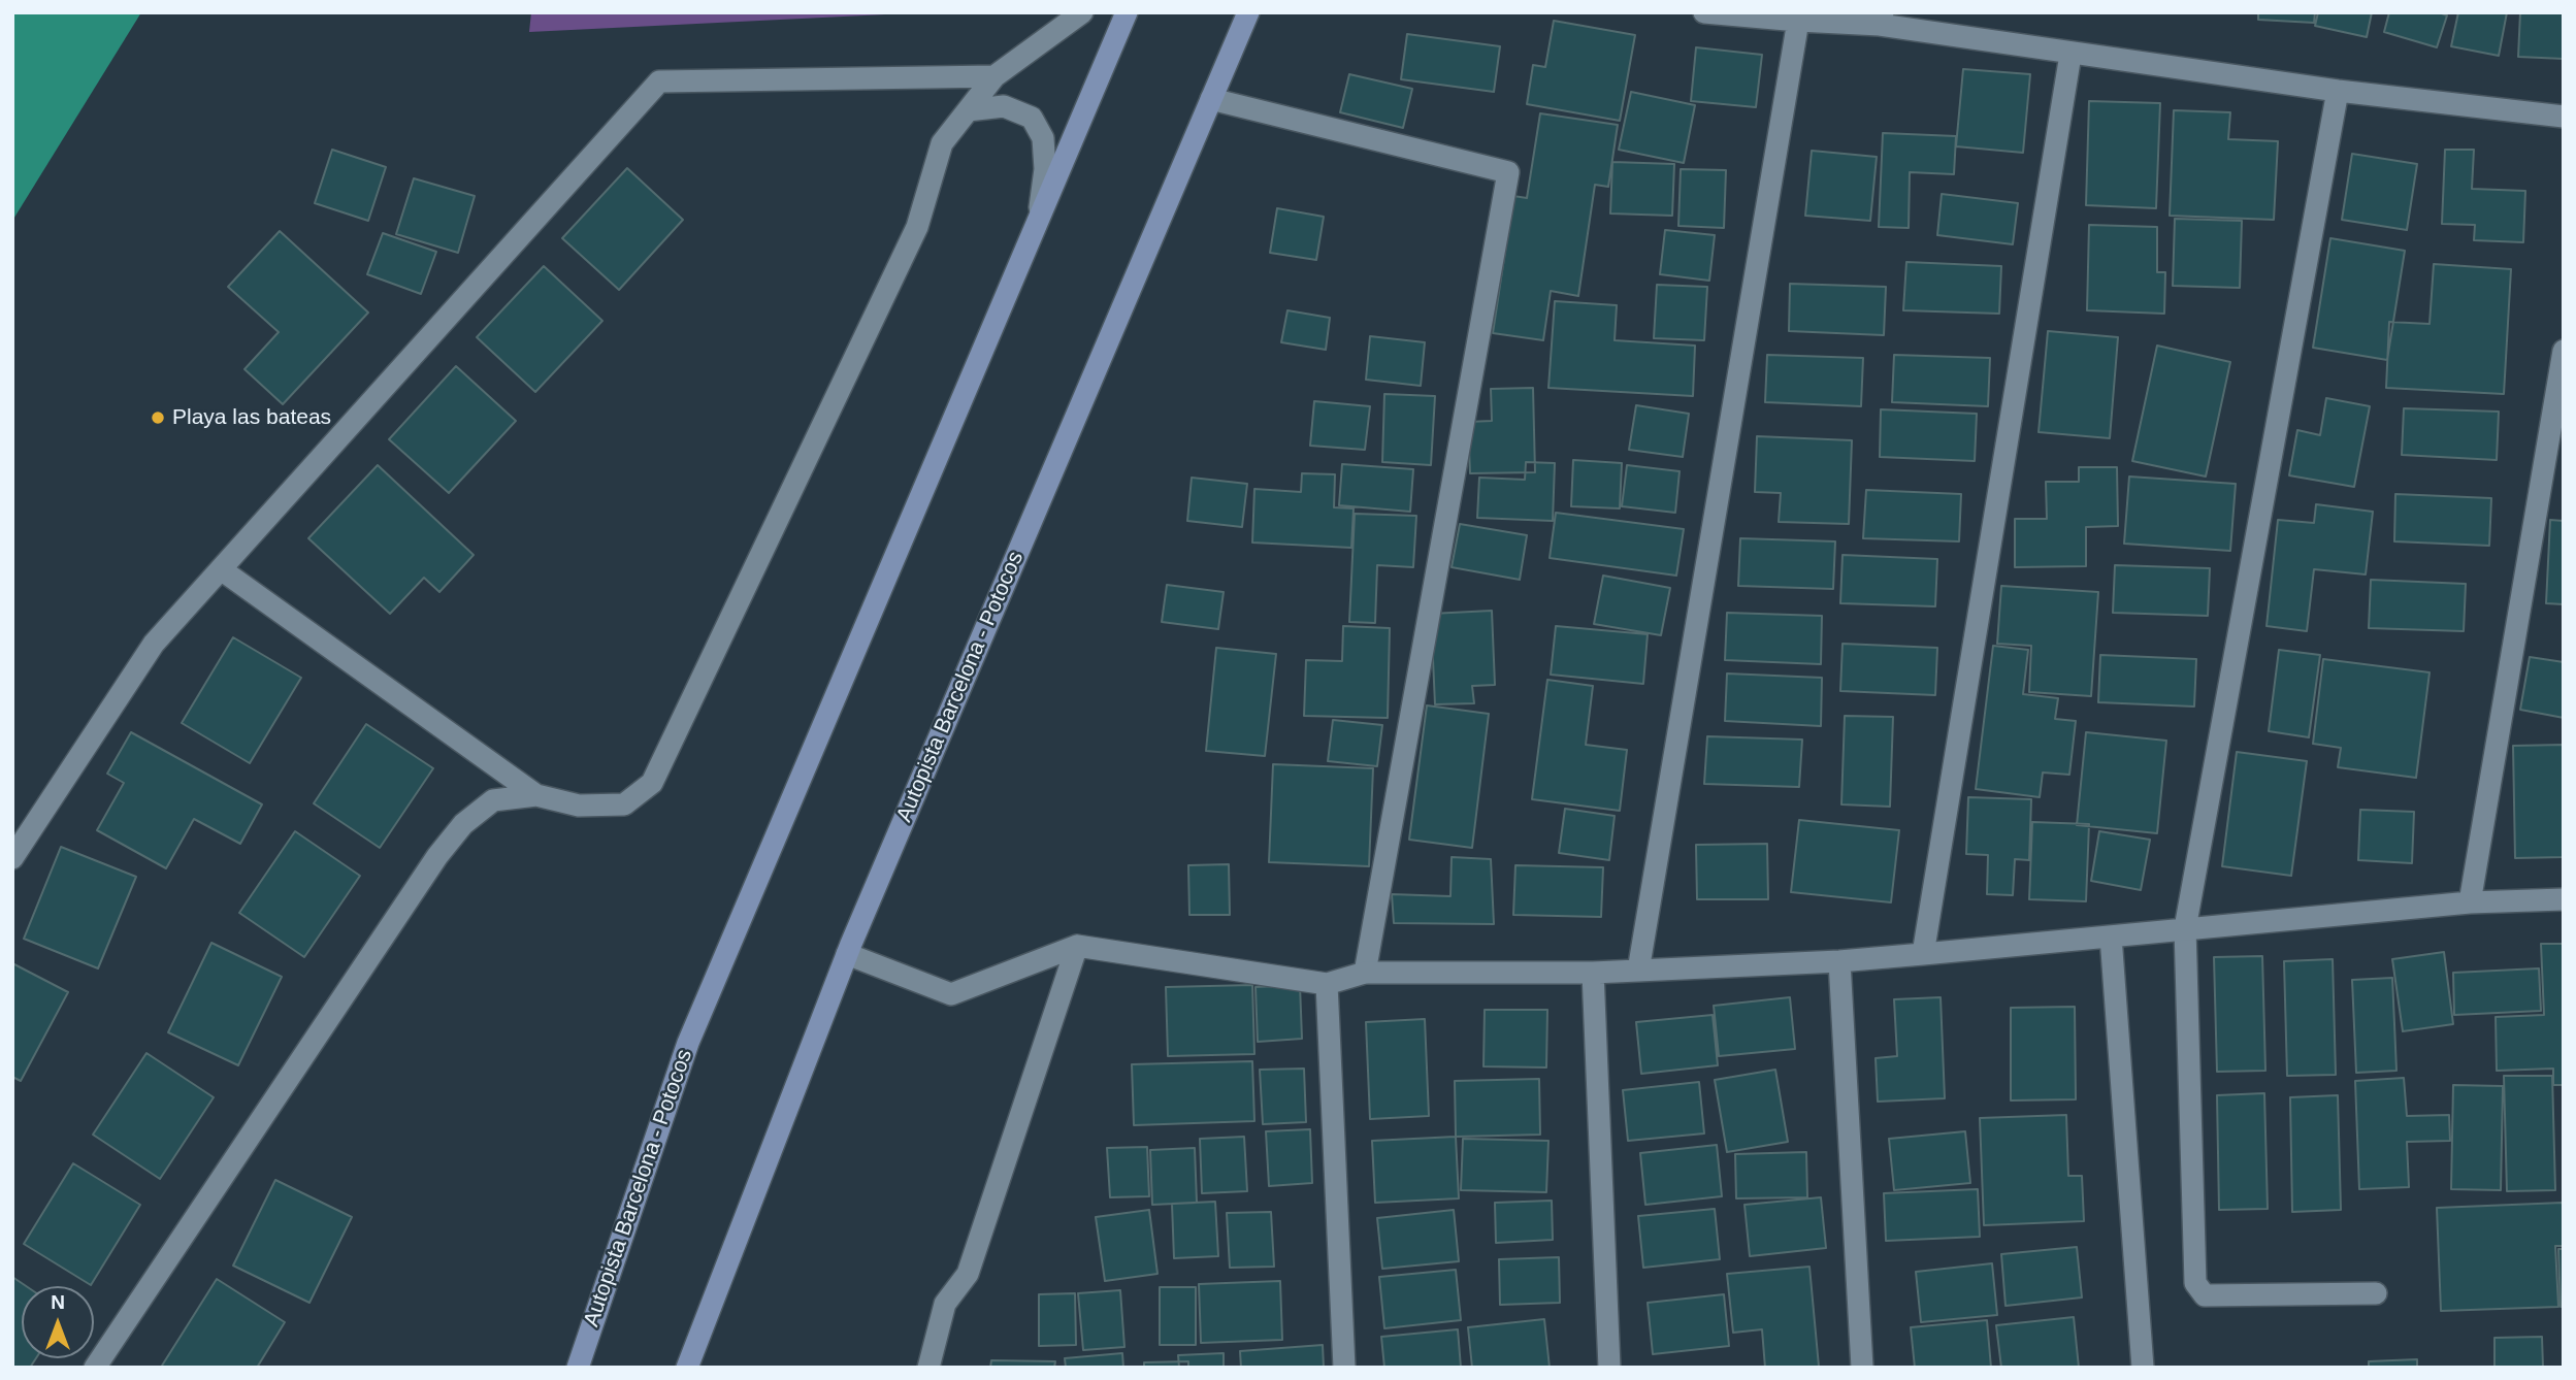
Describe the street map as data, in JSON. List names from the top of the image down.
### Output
{
  "streets": {
    "street": ["Autopista Barcelona - Potocos"]
  },
  "places": ["Playa las bateas"],
  "north": "top"
}
